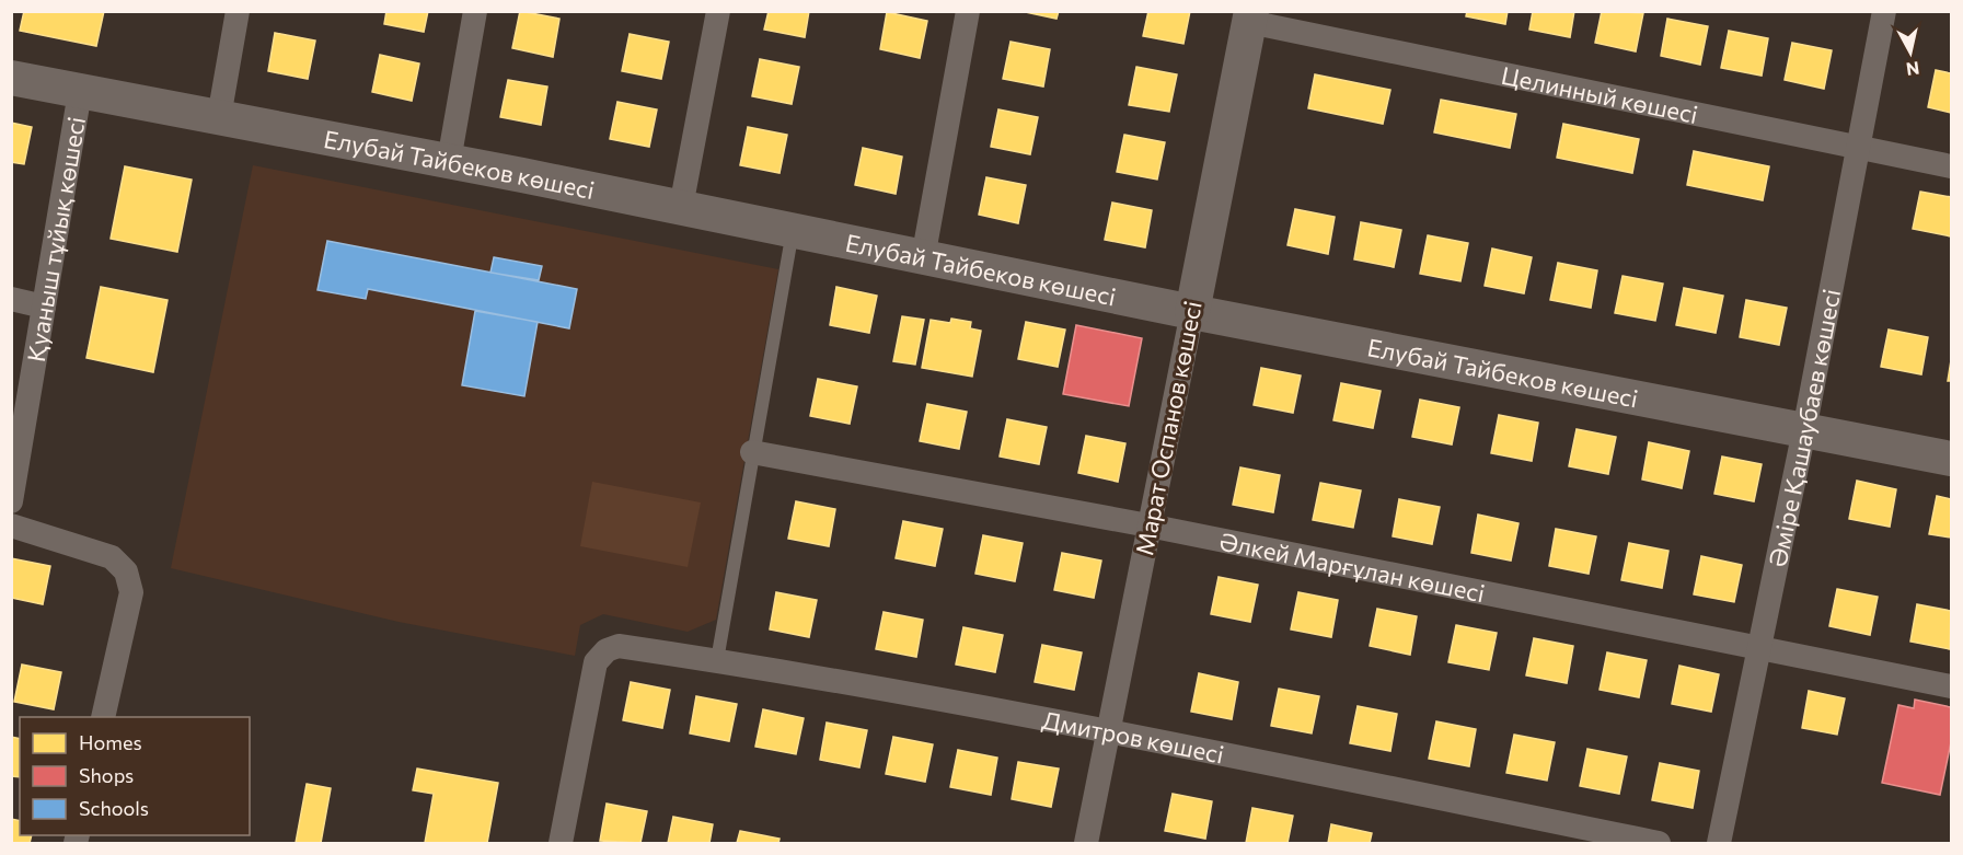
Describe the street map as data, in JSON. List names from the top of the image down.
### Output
{
  "streets": {
    "street": [
      "Целинный көшесі",
      "Елубай Тайбеков көшесі",
      "Қуаныш тұйық көшесі",
      "Марат Оспанов көшесі",
      "Әміре Қашаубаев көшесі",
      "Әлкей Марғұлан көшесі",
      "Дмитров көшесі"
    ]
  },
  "crossings": [
    ["Целинный көшесі", "Марат Оспанов көшесі"],
    ["Целинный көшесі", "Әміре Қашаубаев көшесі"],
    ["Елубай Тайбеков көшесі", "Қуаныш тұйық көшесі"],
    ["Елубай Тайбеков көшесі", "Марат Оспанов көшесі"],
    ["Елубай Тайбеков көшесі", "Әміре Қашаубаев көшесі"],
    ["Марат Оспанов көшесі", "Әлкей Марғұлан көшесі"],
    ["Марат Оспанов көшесі", "Дмитров көшесі"],
    ["Әміре Қашаубаев көшесі", "Әлкей Марғұлан көшесі"]
  ],
  "legend": ["Homes", "Shops", "Schools"],
  "north": "bottom"
}
